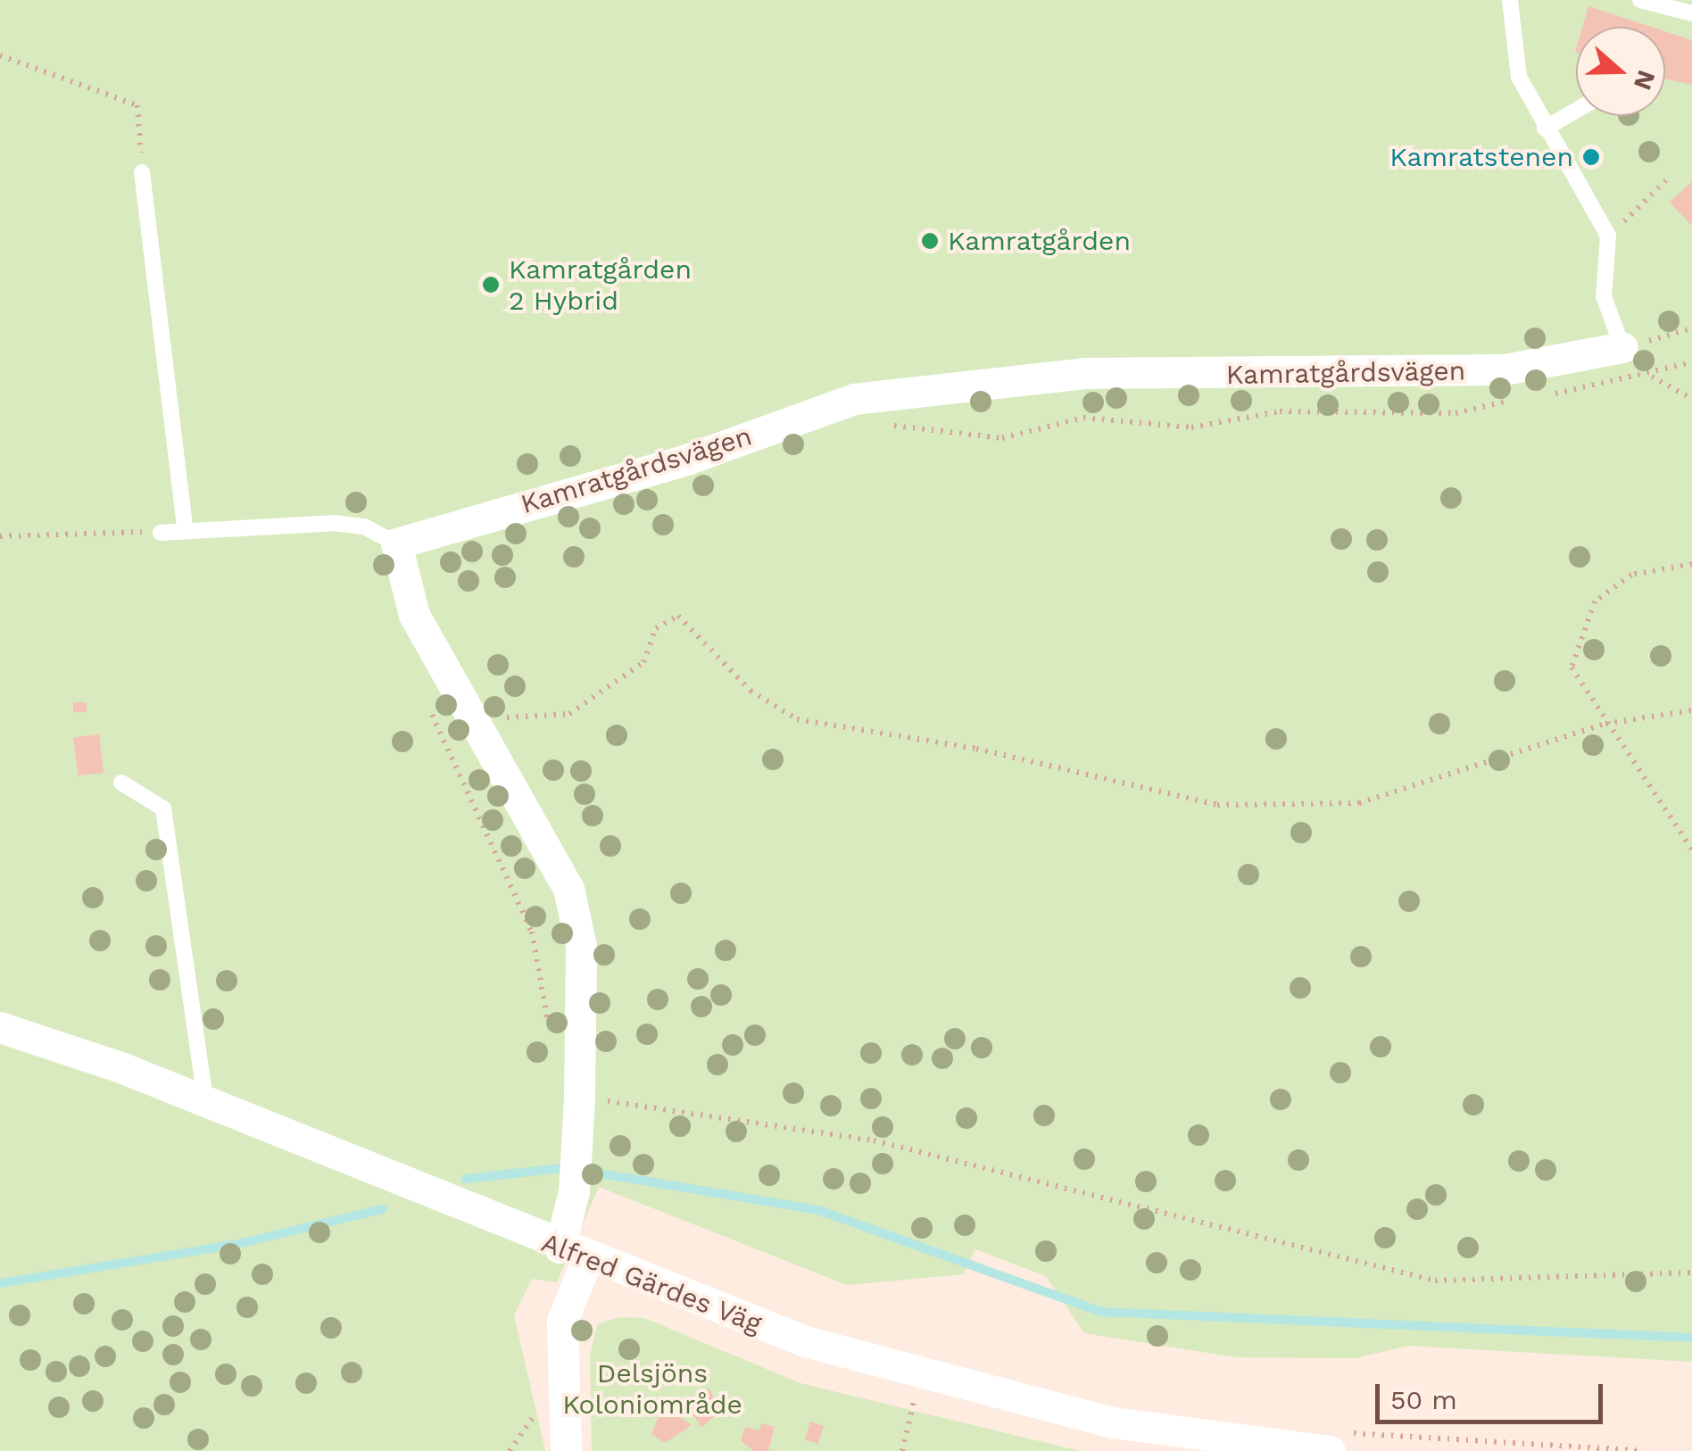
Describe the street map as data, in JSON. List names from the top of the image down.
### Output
{
  "streets": {
    "street": ["Kamratgårdsvägen", "Alfred Gärdes Väg"]
  },
  "parks": ["Delsjöns Koloniområde"],
  "places": ["Kamratstenen", "Kamratgården", "Kamratgården 2 Hybrid"],
  "scale_bar": "50 m",
  "north": "right"
}
